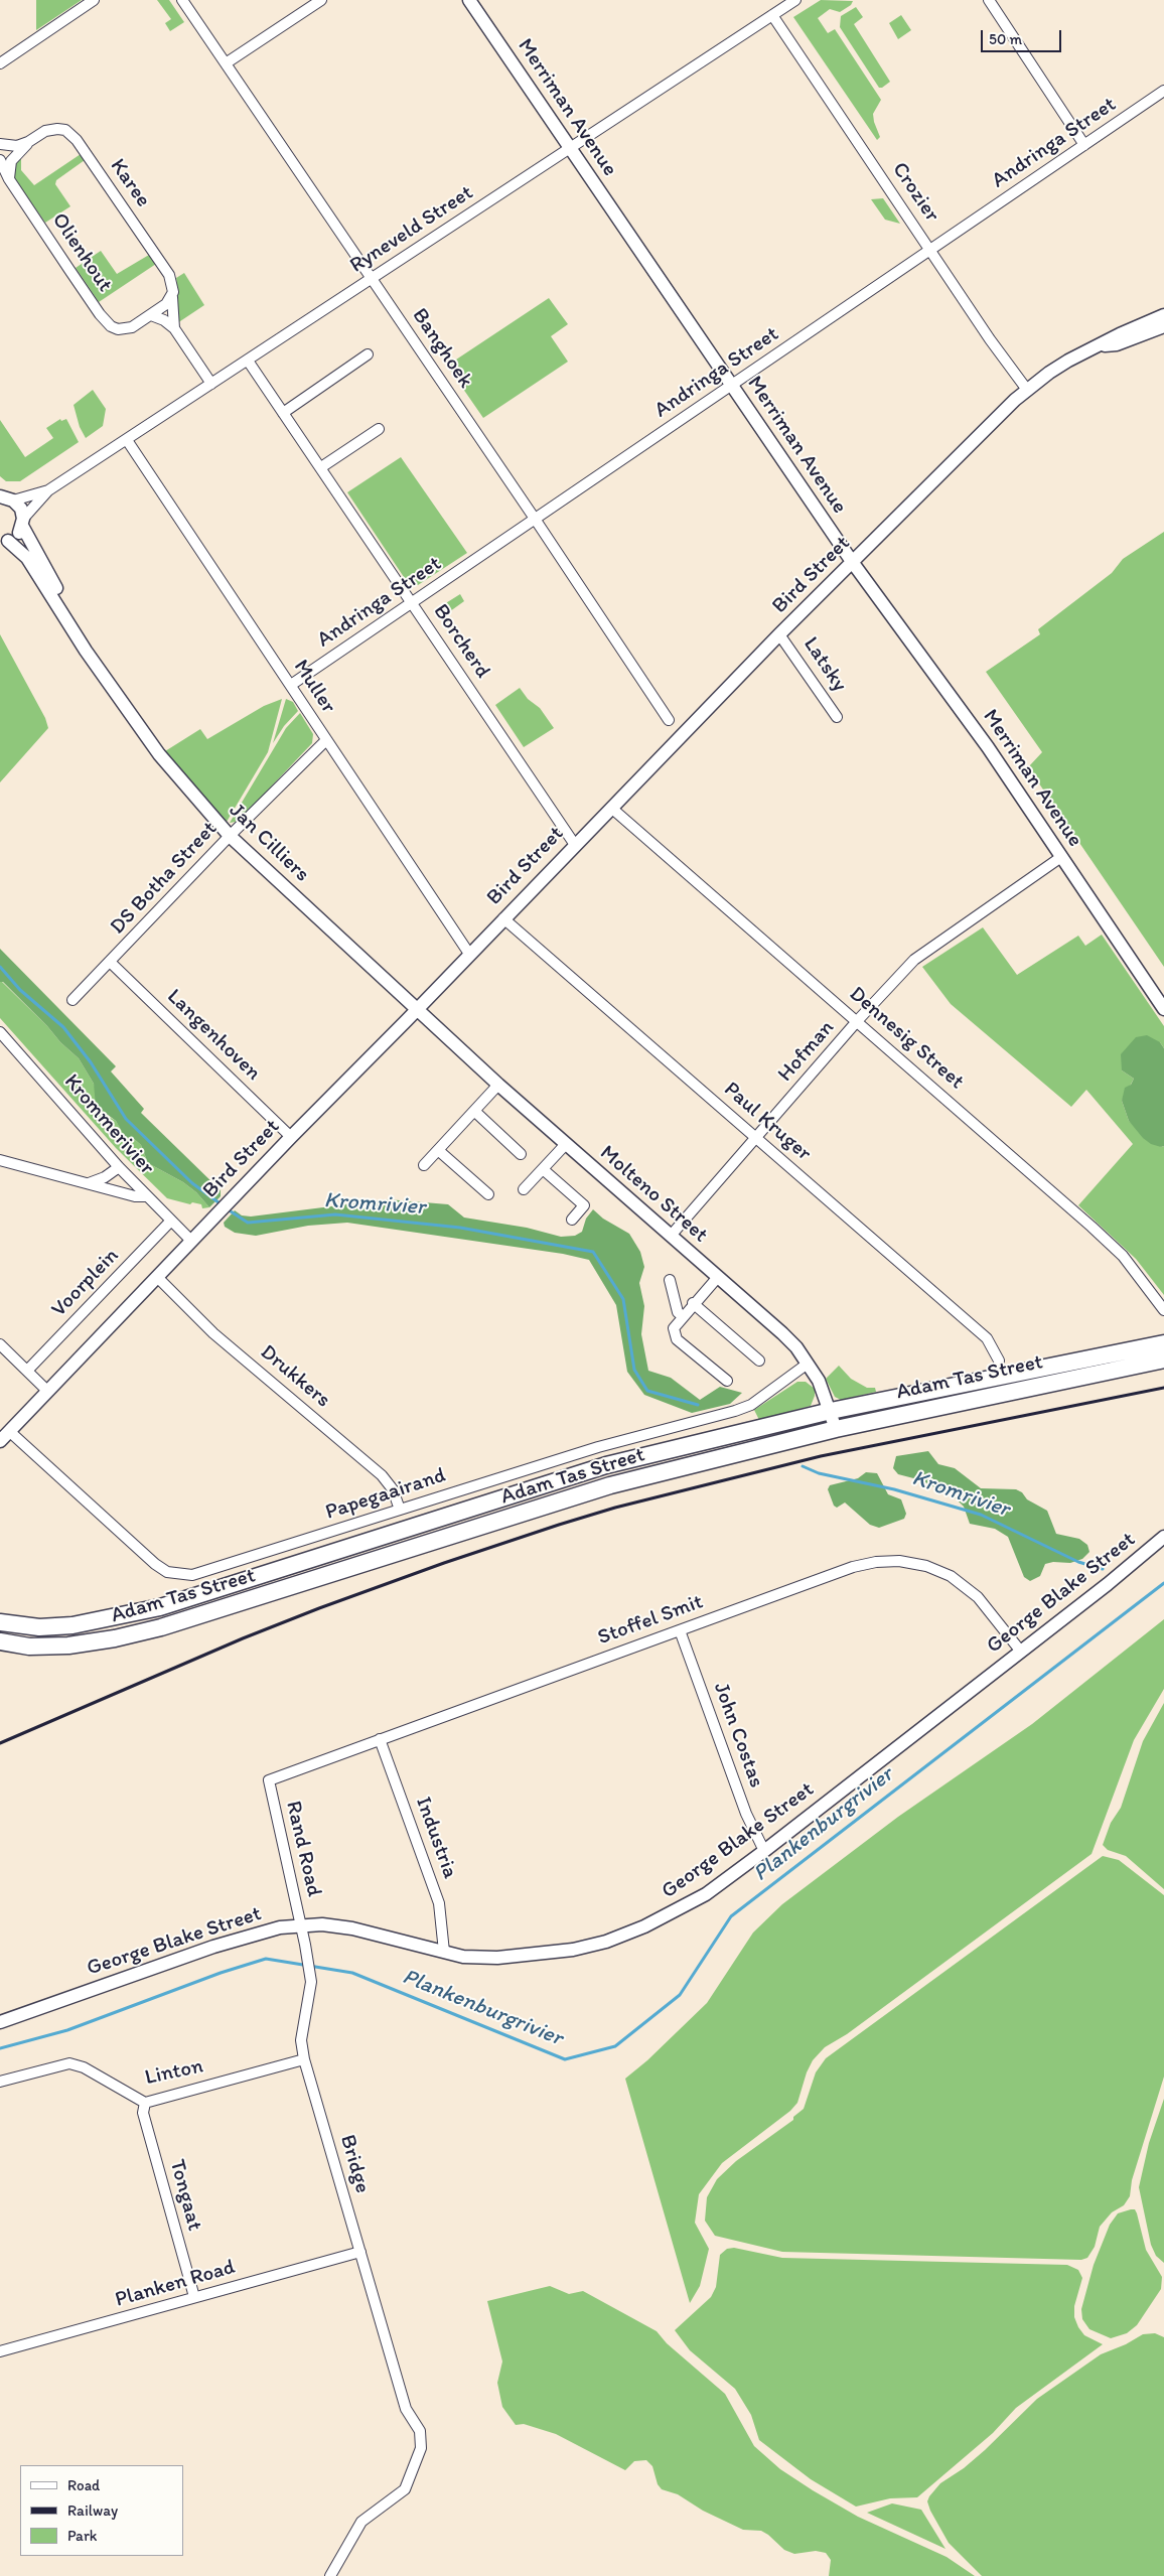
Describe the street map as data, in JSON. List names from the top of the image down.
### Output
{
  "streets": {
    "main road": ["Adam Tas Street"],
    "street": [
      "Merriman Avenue",
      "Andringa Street",
      "Karee",
      "Crozier",
      "Ryneveld Street",
      "Olienhout",
      "Banghoek",
      "Bird Street",
      "Borcherd",
      "Latsky",
      "Muller",
      "Jan Cilliers",
      "DS Botha Street",
      "Langenhoven",
      "Dennesig Street",
      "Hofman",
      "Paul Kruger",
      "Krommerivier",
      "Molteno Street",
      "Voorplein",
      "Drukkers",
      "Papegaairand",
      "George Blake Street",
      "Stoffel Smit",
      "John Costas",
      "Industria",
      "Rand Road",
      "Linton",
      "Bridge",
      "Tongaat",
      "Planken Road"
    ]
  },
  "crossings": [
    ["Merriman Avenue", "Andringa Street"],
    ["Merriman Avenue", "Ryneveld Street"],
    ["Merriman Avenue", "Bird Street"],
    ["Merriman Avenue", "Hofman"],
    ["Andringa Street", "Crozier"],
    ["Andringa Street", "Banghoek"],
    ["Andringa Street", "Borcherd"],
    ["Andringa Street", "Muller"],
    ["Karee", "Olienhout"],
    ["Crozier", "Ryneveld Street"],
    ["Crozier", "Bird Street"],
    ["Ryneveld Street", "Banghoek"],
    ["Ryneveld Street", "Borcherd"],
    ["Ryneveld Street", "Muller"],
    ["Ryneveld Street", "Jan Cilliers"],
    ["Bird Street", "Borcherd"],
    ["Bird Street", "Latsky"],
    ["Bird Street", "Muller"],
    ["Bird Street", "Jan Cilliers"],
    ["Bird Street", "Langenhoven"],
    ["Bird Street", "Dennesig Street"],
    ["Bird Street", "Paul Kruger"],
    ["Bird Street", "Krommerivier"],
    ["Bird Street", "Molteno Street"],
    ["Bird Street", "Drukkers"],
    ["Bird Street", "Papegaairand"],
    ["Muller", "DS Botha Street"],
    ["Jan Cilliers", "DS Botha Street"],
    ["Jan Cilliers", "Molteno Street"],
    ["DS Botha Street", "Langenhoven"],
    ["Dennesig Street", "Hofman"],
    ["Hofman", "Paul Kruger"],
    ["Hofman", "Molteno Street"],
    ["Krommerivier", "Voorplein"],
    ["Molteno Street", "Adam Tas Street"],
    ["Molteno Street", "Papegaairand"],
    ["Drukkers", "Papegaairand"],
    ["George Blake Street", "Stoffel Smit"],
    ["George Blake Street", "John Costas"],
    ["George Blake Street", "Industria"],
    ["George Blake Street", "Rand Road"],
    ["George Blake Street", "Bridge"],
    ["Stoffel Smit", "John Costas"],
    ["Stoffel Smit", "Industria"],
    ["Stoffel Smit", "Rand Road"],
    ["Rand Road", "Bridge"],
    ["Linton", "Bridge"],
    ["Linton", "Tongaat"],
    ["Bridge", "Planken Road"],
    ["Tongaat", "Planken Road"]
  ],
  "water": ["Kromrivier", "Plankenburgrivier"],
  "legend": ["Road", "Railway", "Park"],
  "scale_bar": "50 m"
}
